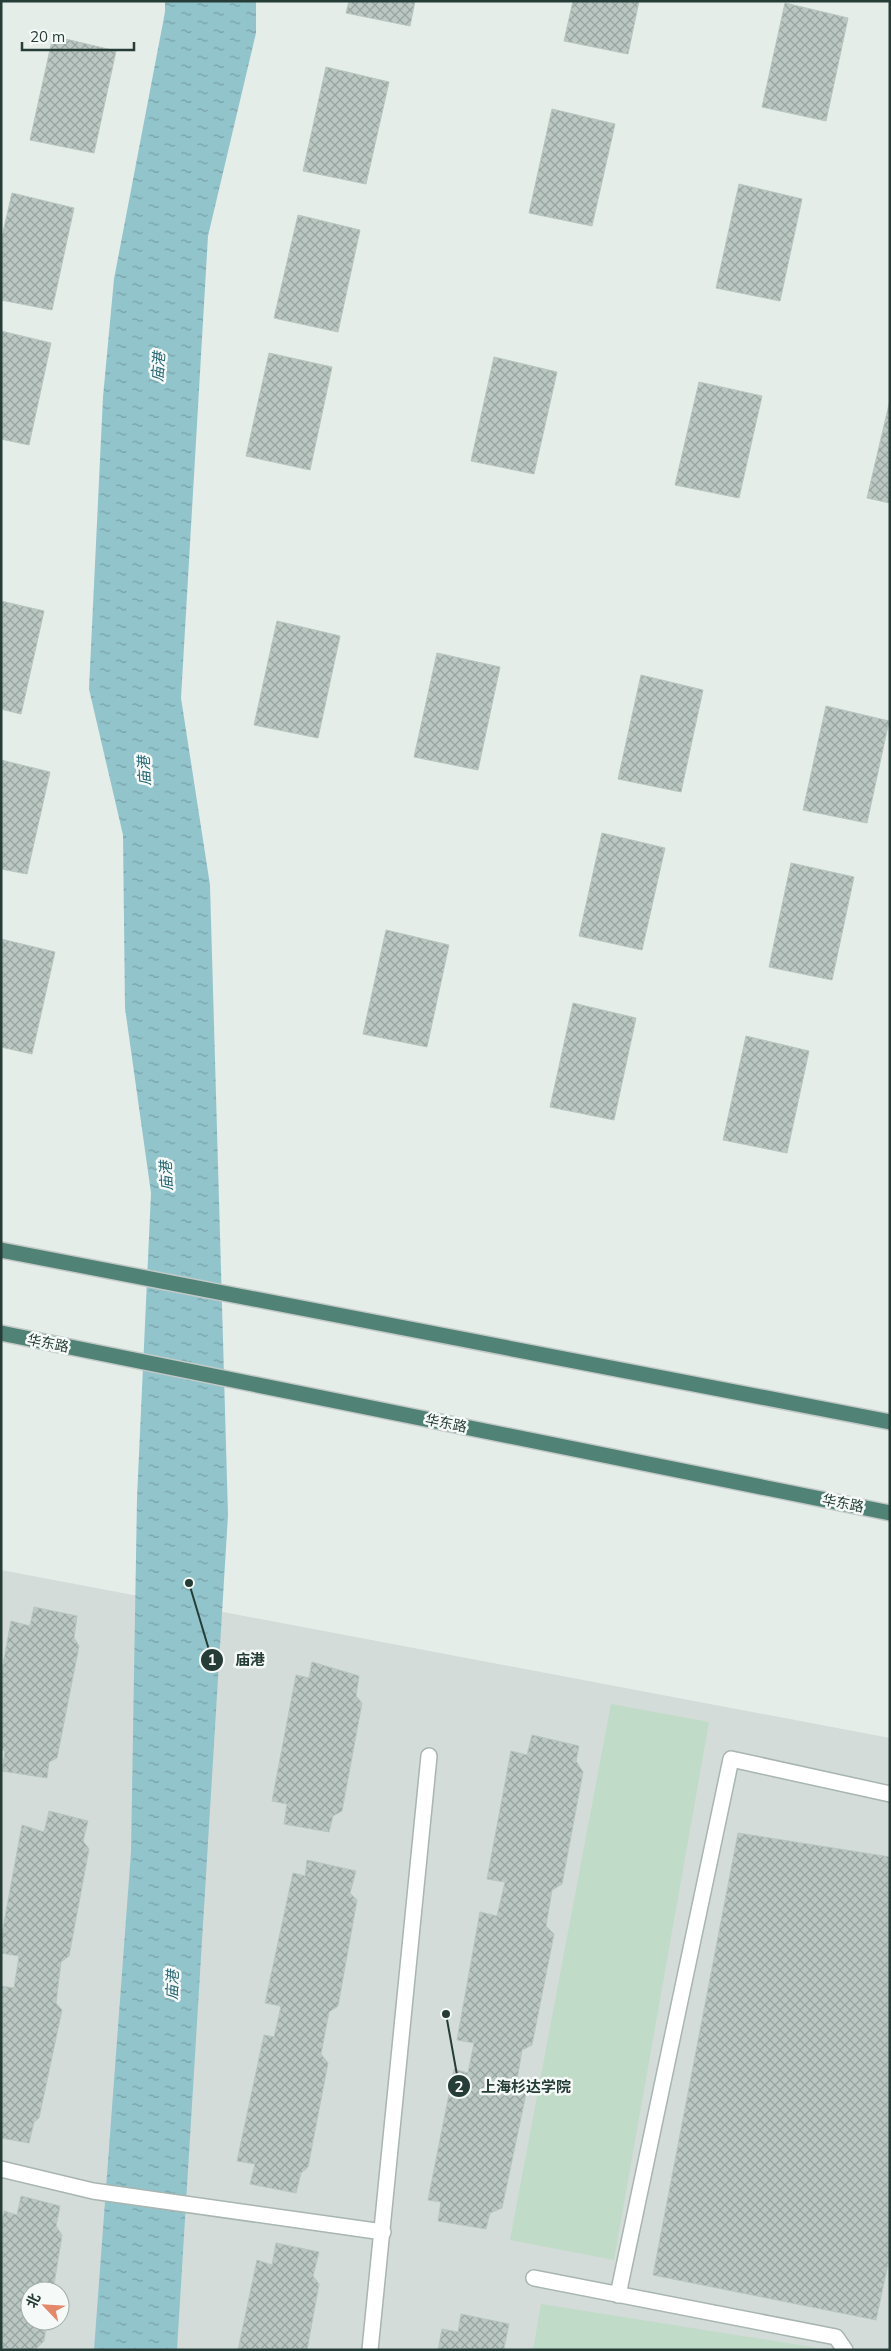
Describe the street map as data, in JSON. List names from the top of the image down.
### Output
{
  "streets": {
    "highway": ["华东路"]
  },
  "water": ["庙港"],
  "places": ["庙港", "上海杉达学院"],
  "scale_bar": "20 m",
  "north": "top left"
}
